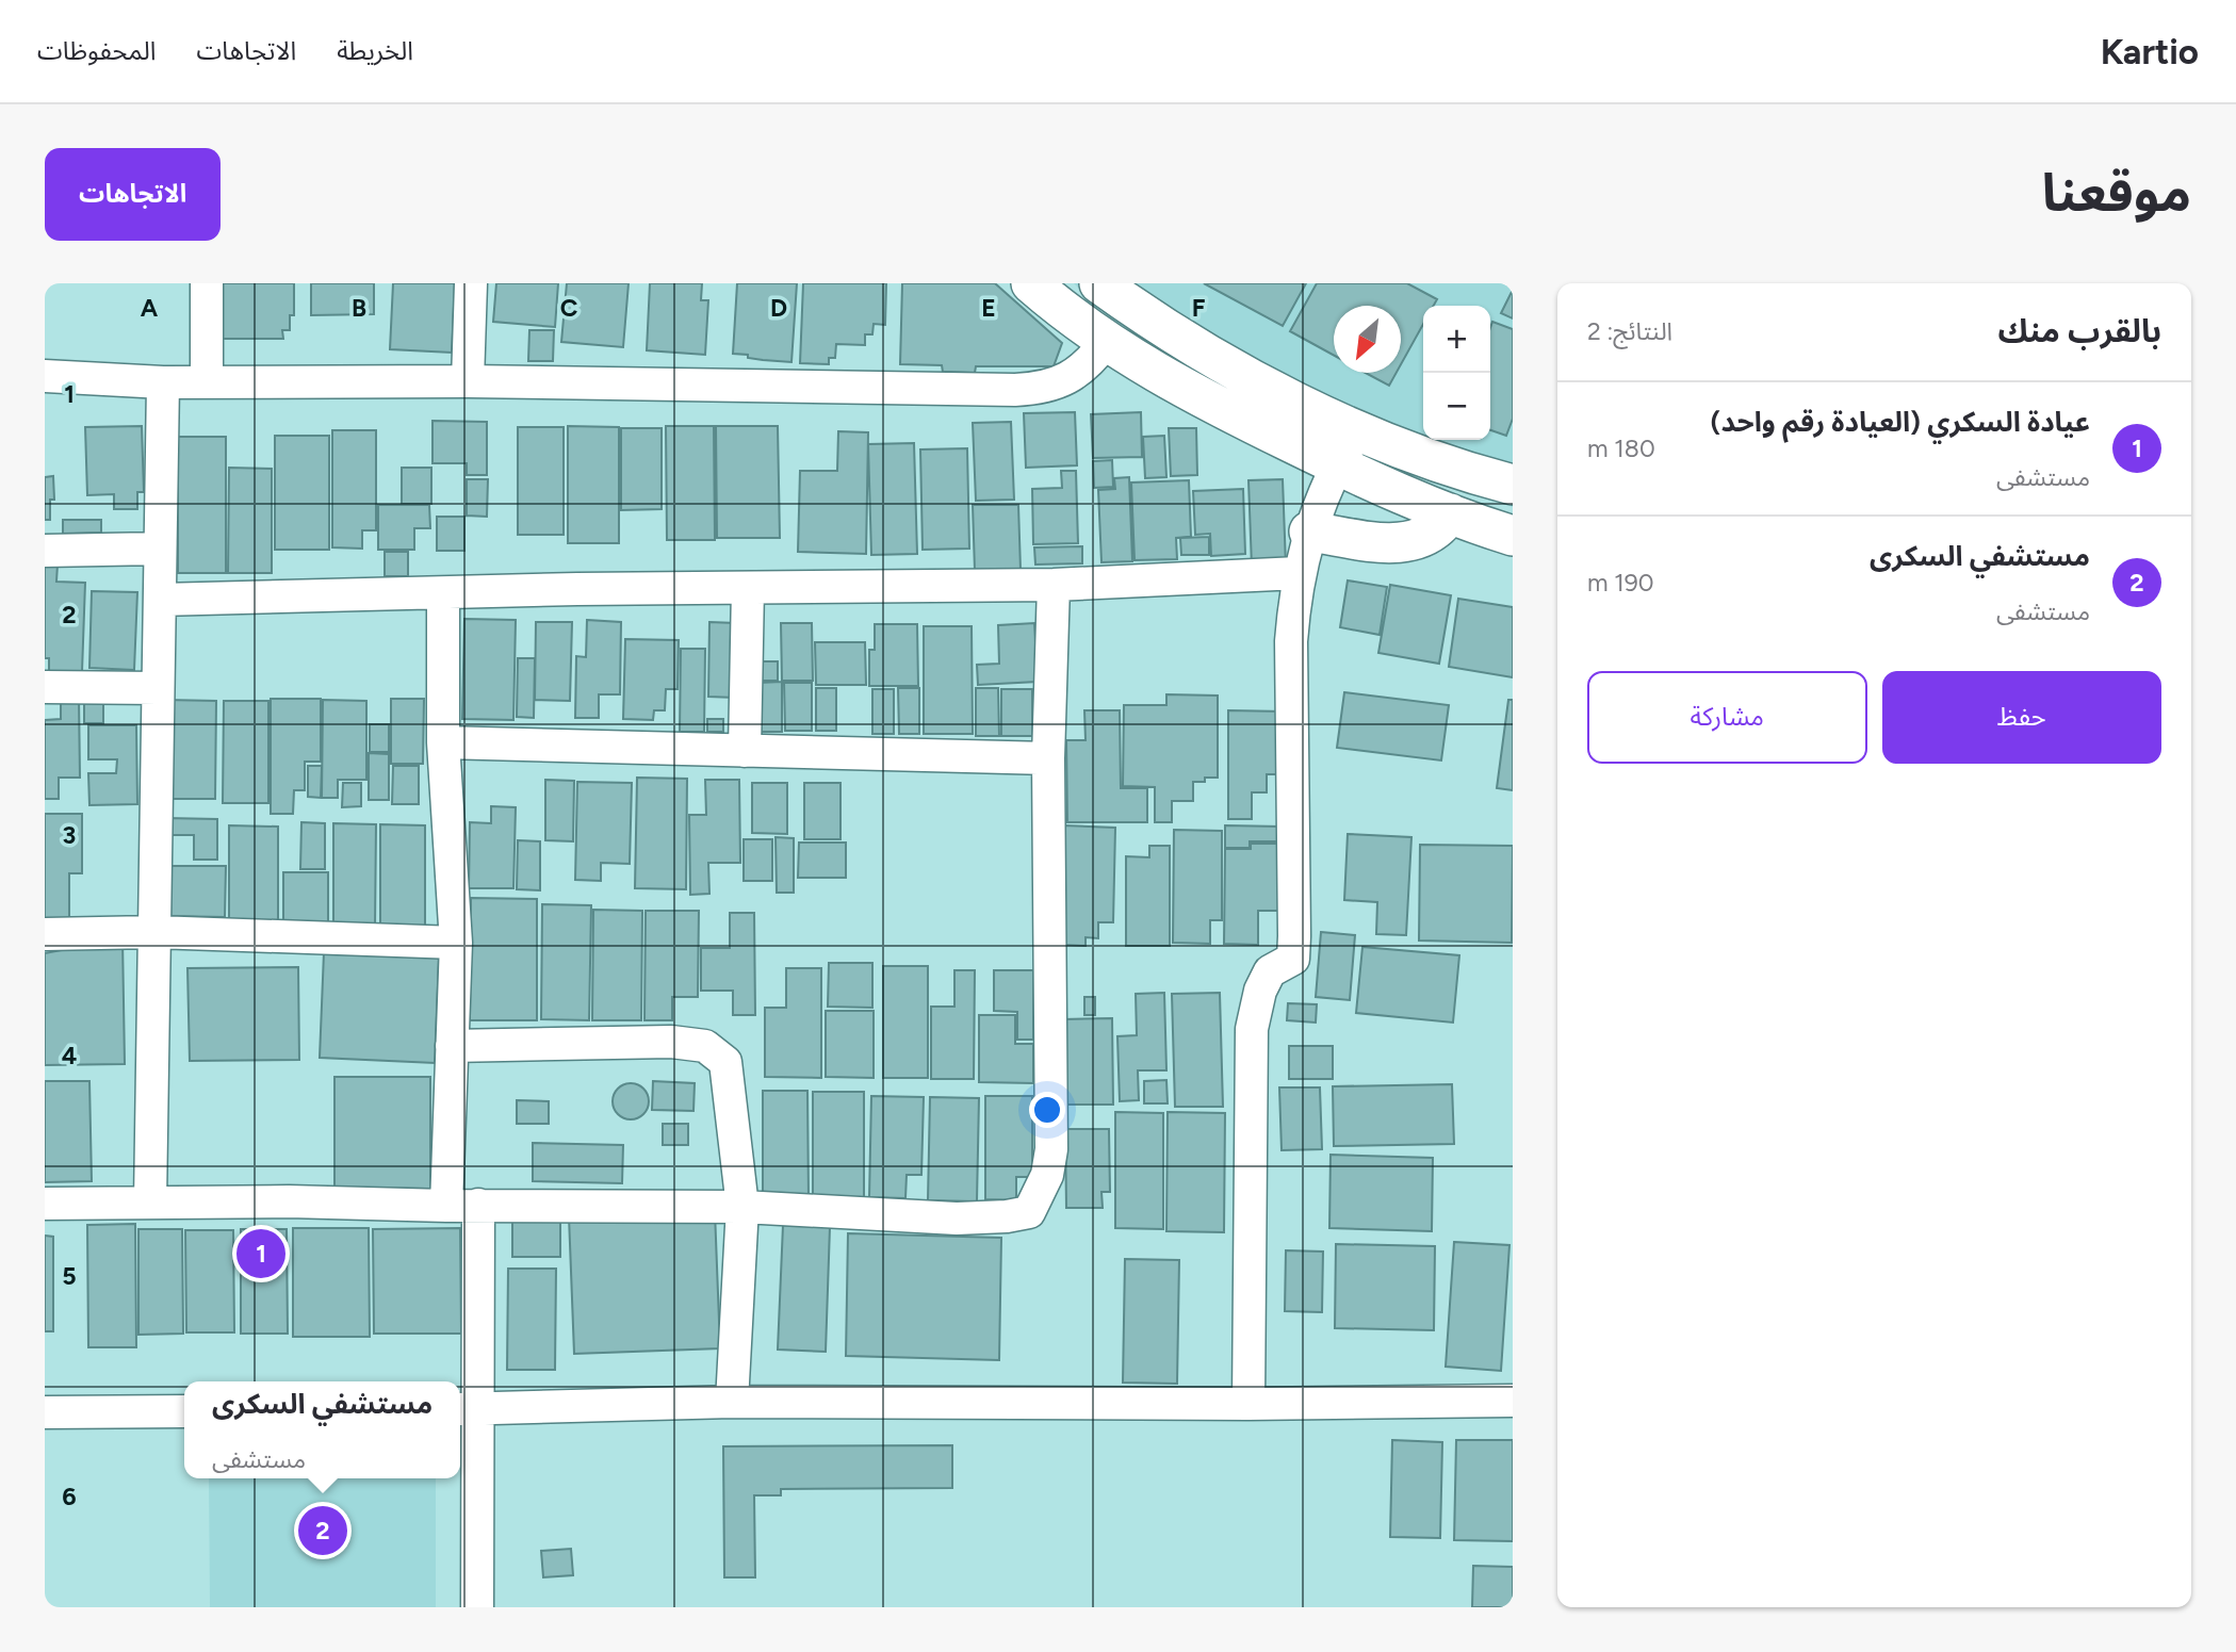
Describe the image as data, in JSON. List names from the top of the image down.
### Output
{
  "north": "bottom left",
  "page": {
    "header": "Kartio",
    "nav": ["الخريطة", "الاتجاهات", "المحفوظات"],
    "title": "موقعنا",
    "buttons": [
      "الاتجاهات",
      ["حفظ", "مشاركة"]
    ],
    "heading": ["بالقرب منك", "النتائج: 2"],
    "map_buttons": ["+", "−"],
    "list": [
      {
        "mark": "1",
        "name": "عيادة السكري (العيادة رقم واحد)",
        "note": "مستشفى",
        "value": "180 m"
      },
      {
        "mark": "2",
        "name": "مستشفي السكرى",
        "note": "مستشفى",
        "value": "190 m"
      }
    ],
    "pins": ["1", "2"],
    "popup": ["مستشفي السكرى", "مستشفى"]
  },
  "grid": {
    "columns": [
      "A",
      "B",
      "C",
      "D",
      "E",
      "F"
    ],
    "rows": [
      "1",
      "2",
      "3",
      "4",
      "5",
      "6"
    ]
  }
}
